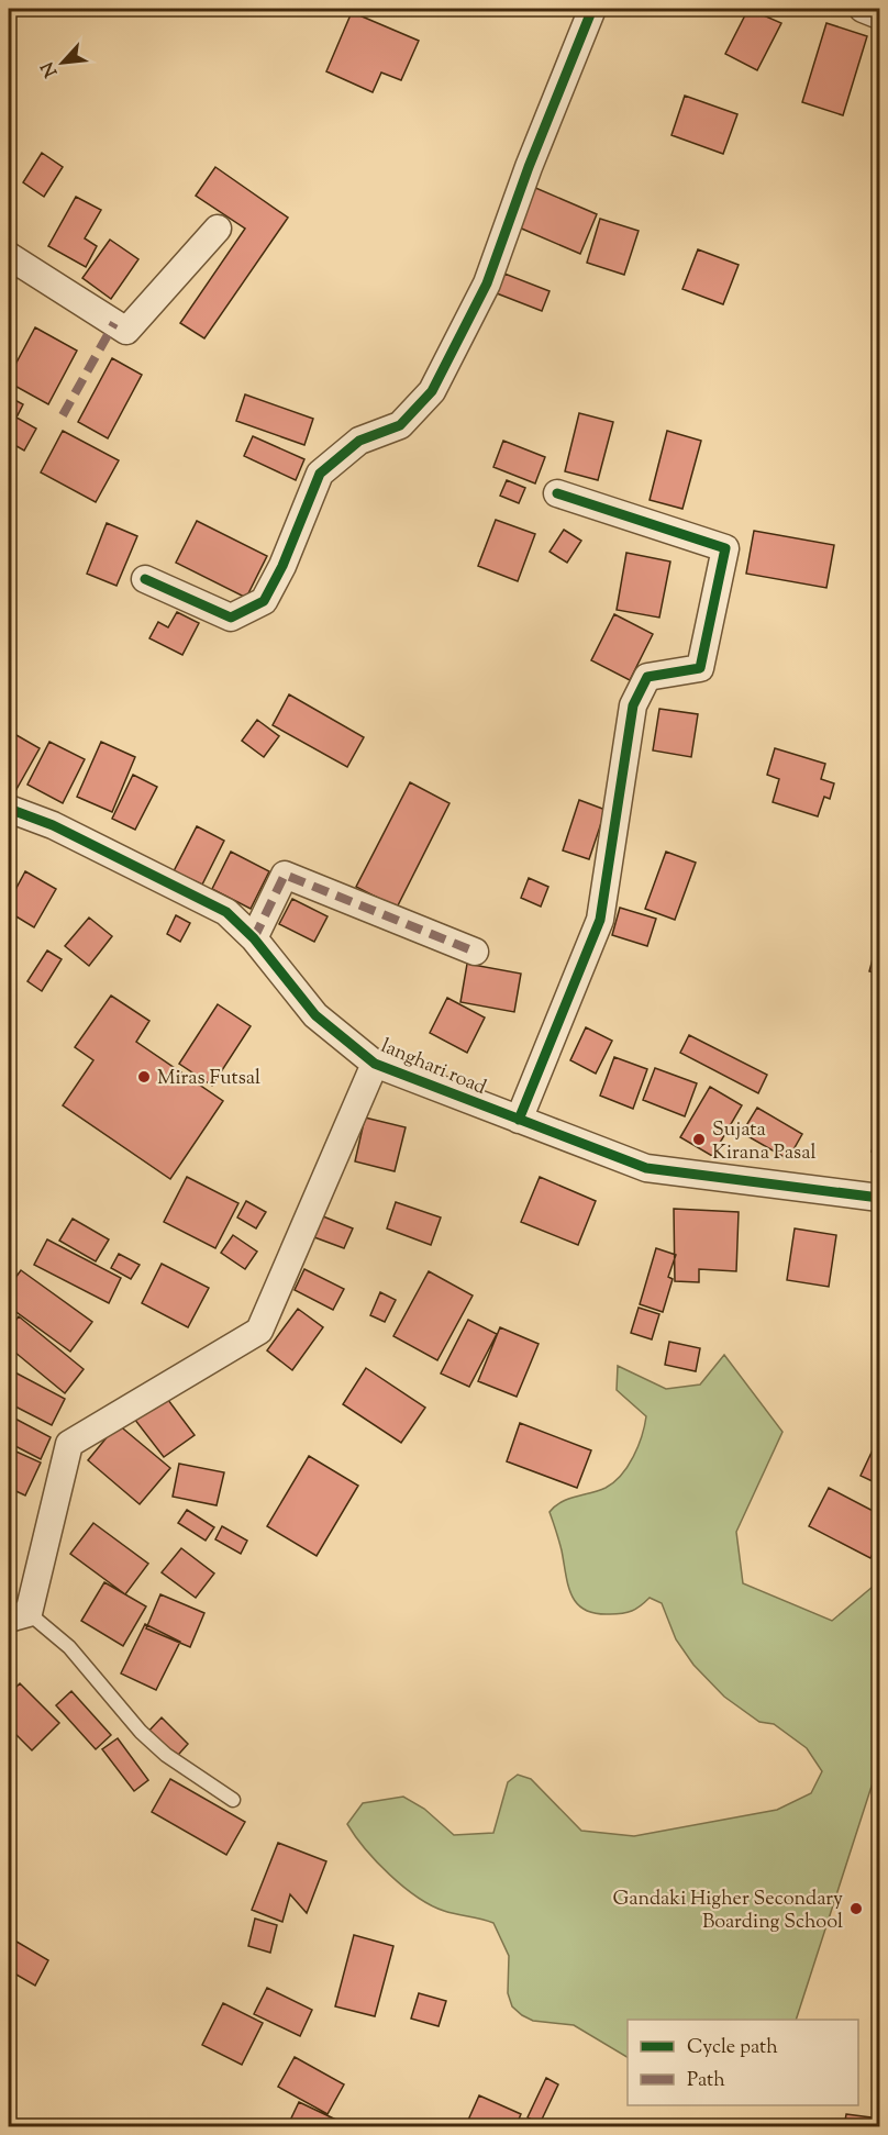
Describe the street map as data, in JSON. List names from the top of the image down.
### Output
{
  "streets": {
    "street": ["langhari road"]
  },
  "places": ["Miras Futsal", "Sujata Kirana Pasal", "Gandaki Higher Secondary Boarding School"],
  "legend": ["Cycle path", "Path"],
  "north": "bottom left"
}
